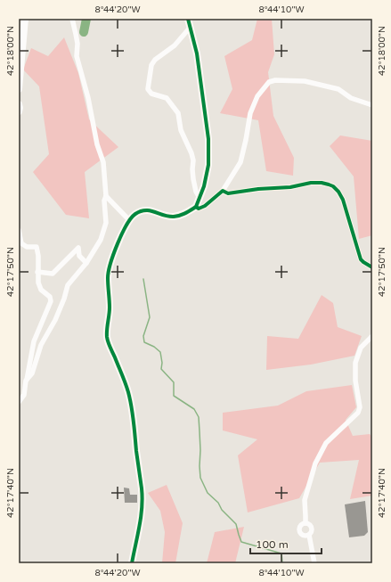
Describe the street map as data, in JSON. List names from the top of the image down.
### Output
{
  "scale_bar": "100 m",
  "coordinates": [
    "8°44'20\"W",
    "8°44'10\"W",
    "42°18'00\"N",
    "42°17'50\"N",
    "42°17'40\"N"
  ]
}
